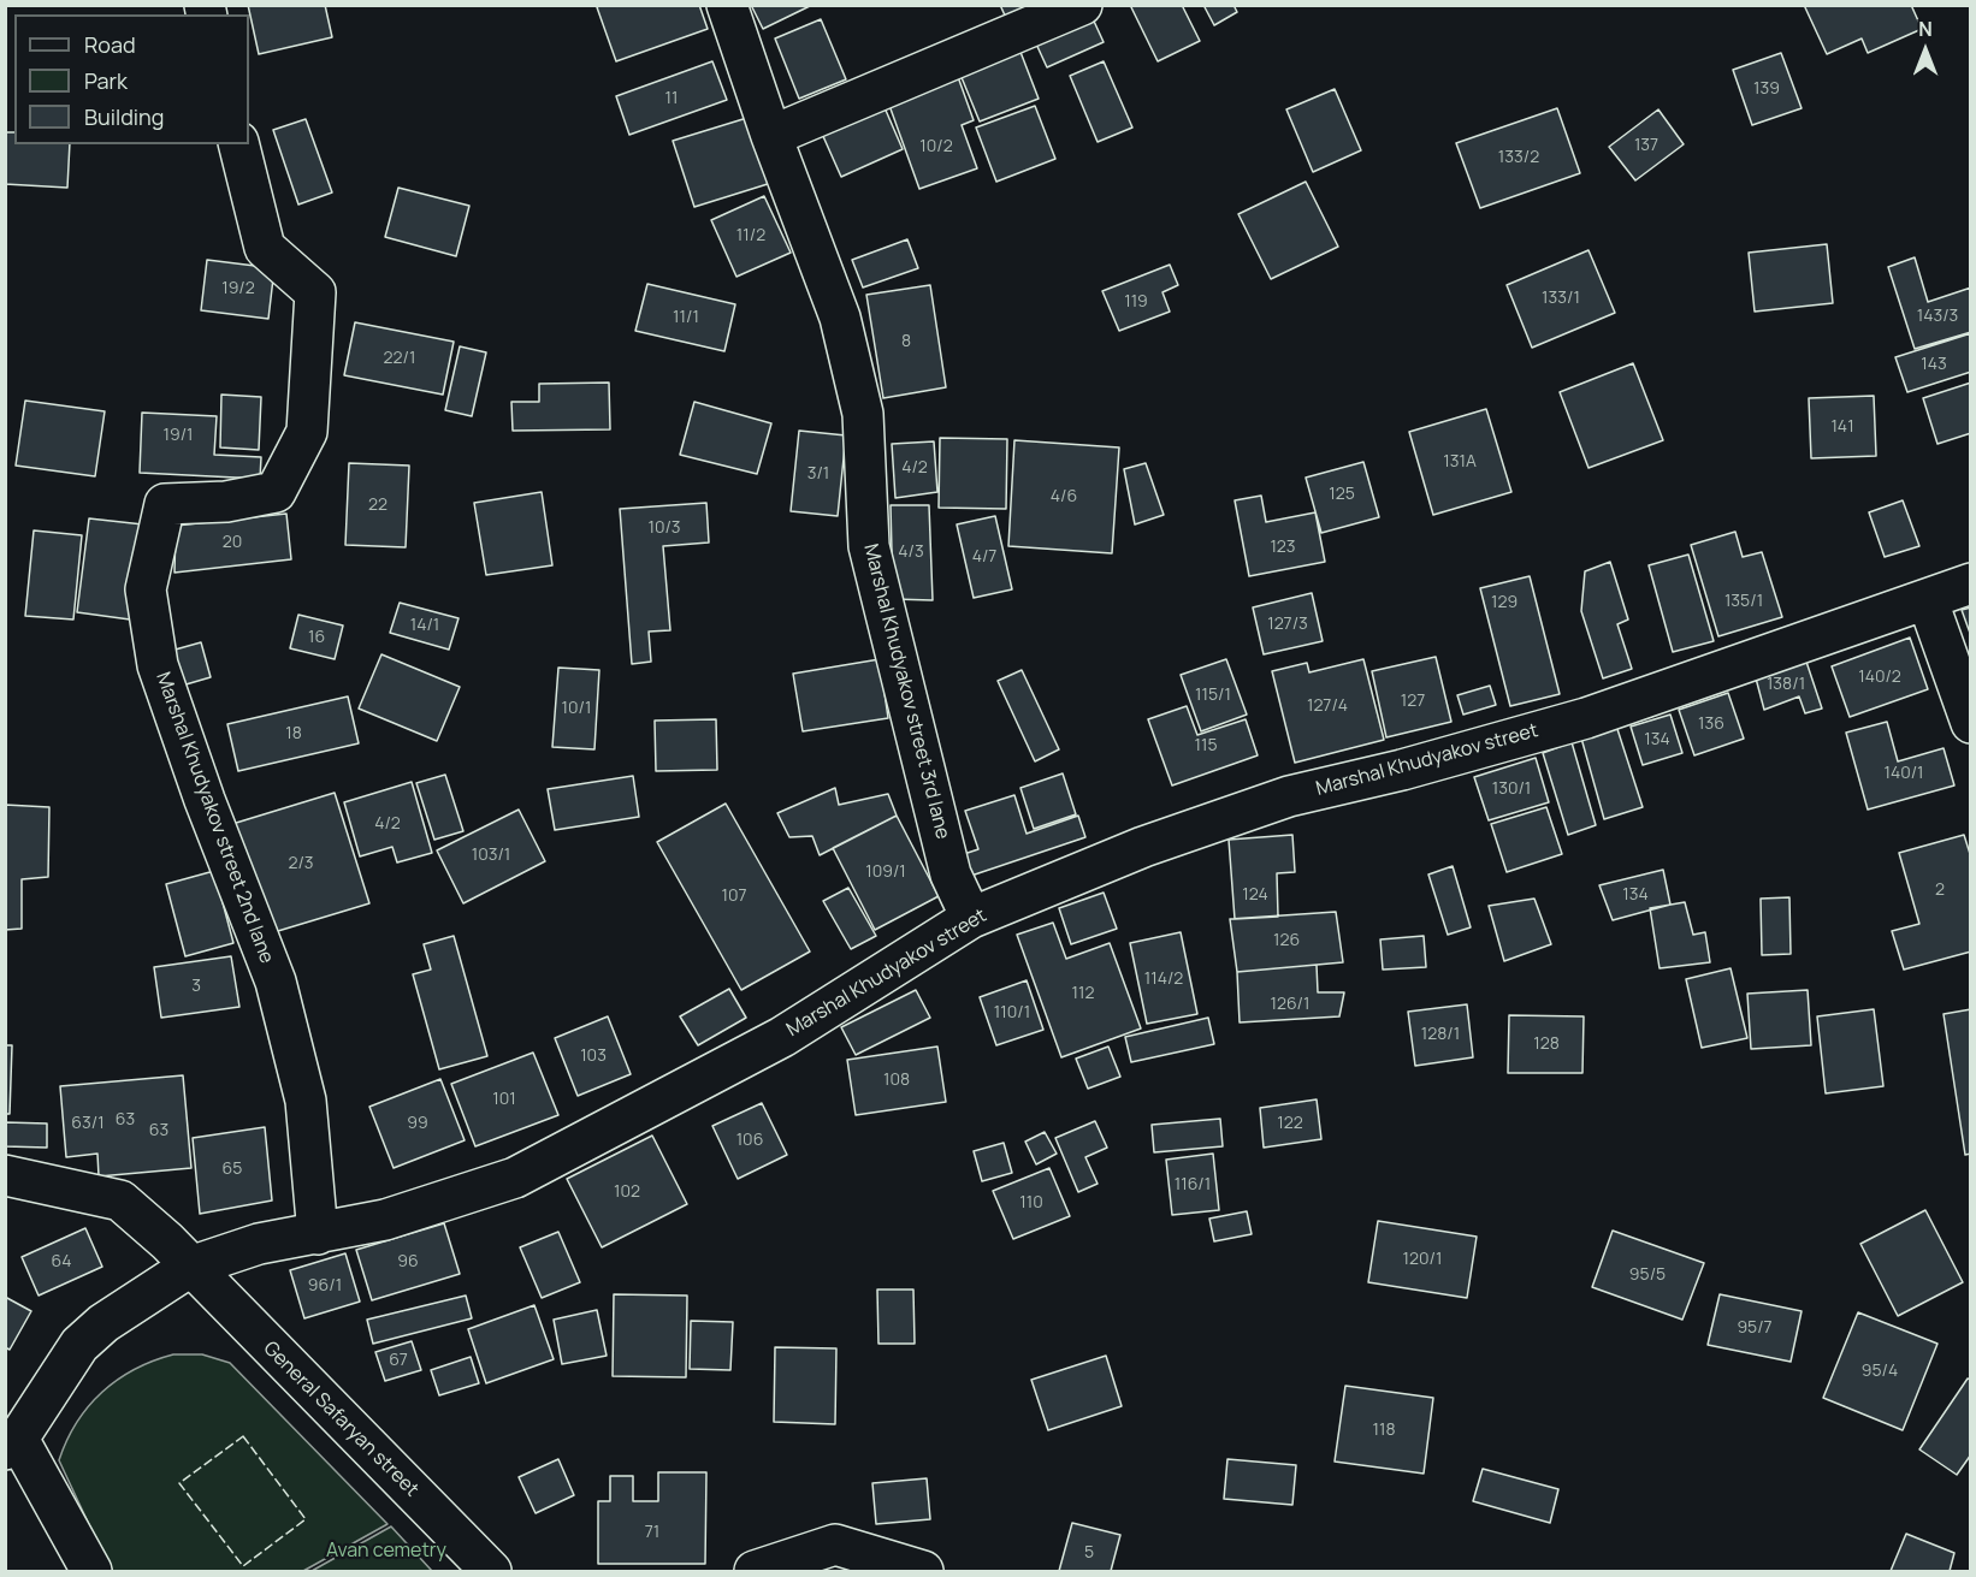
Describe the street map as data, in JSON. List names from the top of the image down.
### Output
{
  "streets": {
    "street": [
      "Marshal Khudyakov street 3rd lane",
      "Marshal Khudyakov street",
      "Marshal Khudyakov street 2nd lane",
      "General Safaryan street"
    ]
  },
  "crossings": [
    ["Marshal Khudyakov street 3rd lane", "Marshal Khudyakov street"],
    ["Marshal Khudyakov street", "Marshal Khudyakov street 2nd lane"],
    ["Marshal Khudyakov street", "General Safaryan street"]
  ],
  "parks": ["Avan cemetry"],
  "house_numbers": [
    "139",
    "11",
    "137",
    "10/2",
    "133/2",
    "11/2",
    "19/2",
    "133/1",
    "119",
    "143/3",
    "11/1",
    "8",
    "22/1",
    "143",
    "141",
    "19/1",
    "131А",
    "4/2",
    "3/1",
    "125",
    "4/6",
    "22",
    "10/3",
    "20",
    "123",
    "4/3",
    "4/7",
    "135/1",
    "129",
    "127/3",
    "14/1",
    "16",
    "140/2",
    "138/1",
    "115/1",
    "127",
    "127/4",
    "10/1",
    "136",
    "18",
    "134",
    "115",
    "140/1",
    "130/1",
    "4/2",
    "103/1",
    "2/3",
    "109/1",
    "2",
    "124",
    "134",
    "107",
    "126",
    "114/2",
    "3",
    "112",
    "126/1",
    "110/1",
    "128/1",
    "128",
    "103",
    "108",
    "101",
    "63",
    "63/1",
    "99",
    "122",
    "63",
    "106",
    "65",
    "116/1",
    "102",
    "110",
    "120/1",
    "64",
    "96",
    "95/5",
    "96/1",
    "95/7",
    "67",
    "95/4",
    "118",
    "71",
    "5"
  ],
  "legend": ["Road", "Park", "Building"],
  "north": "top"
}
